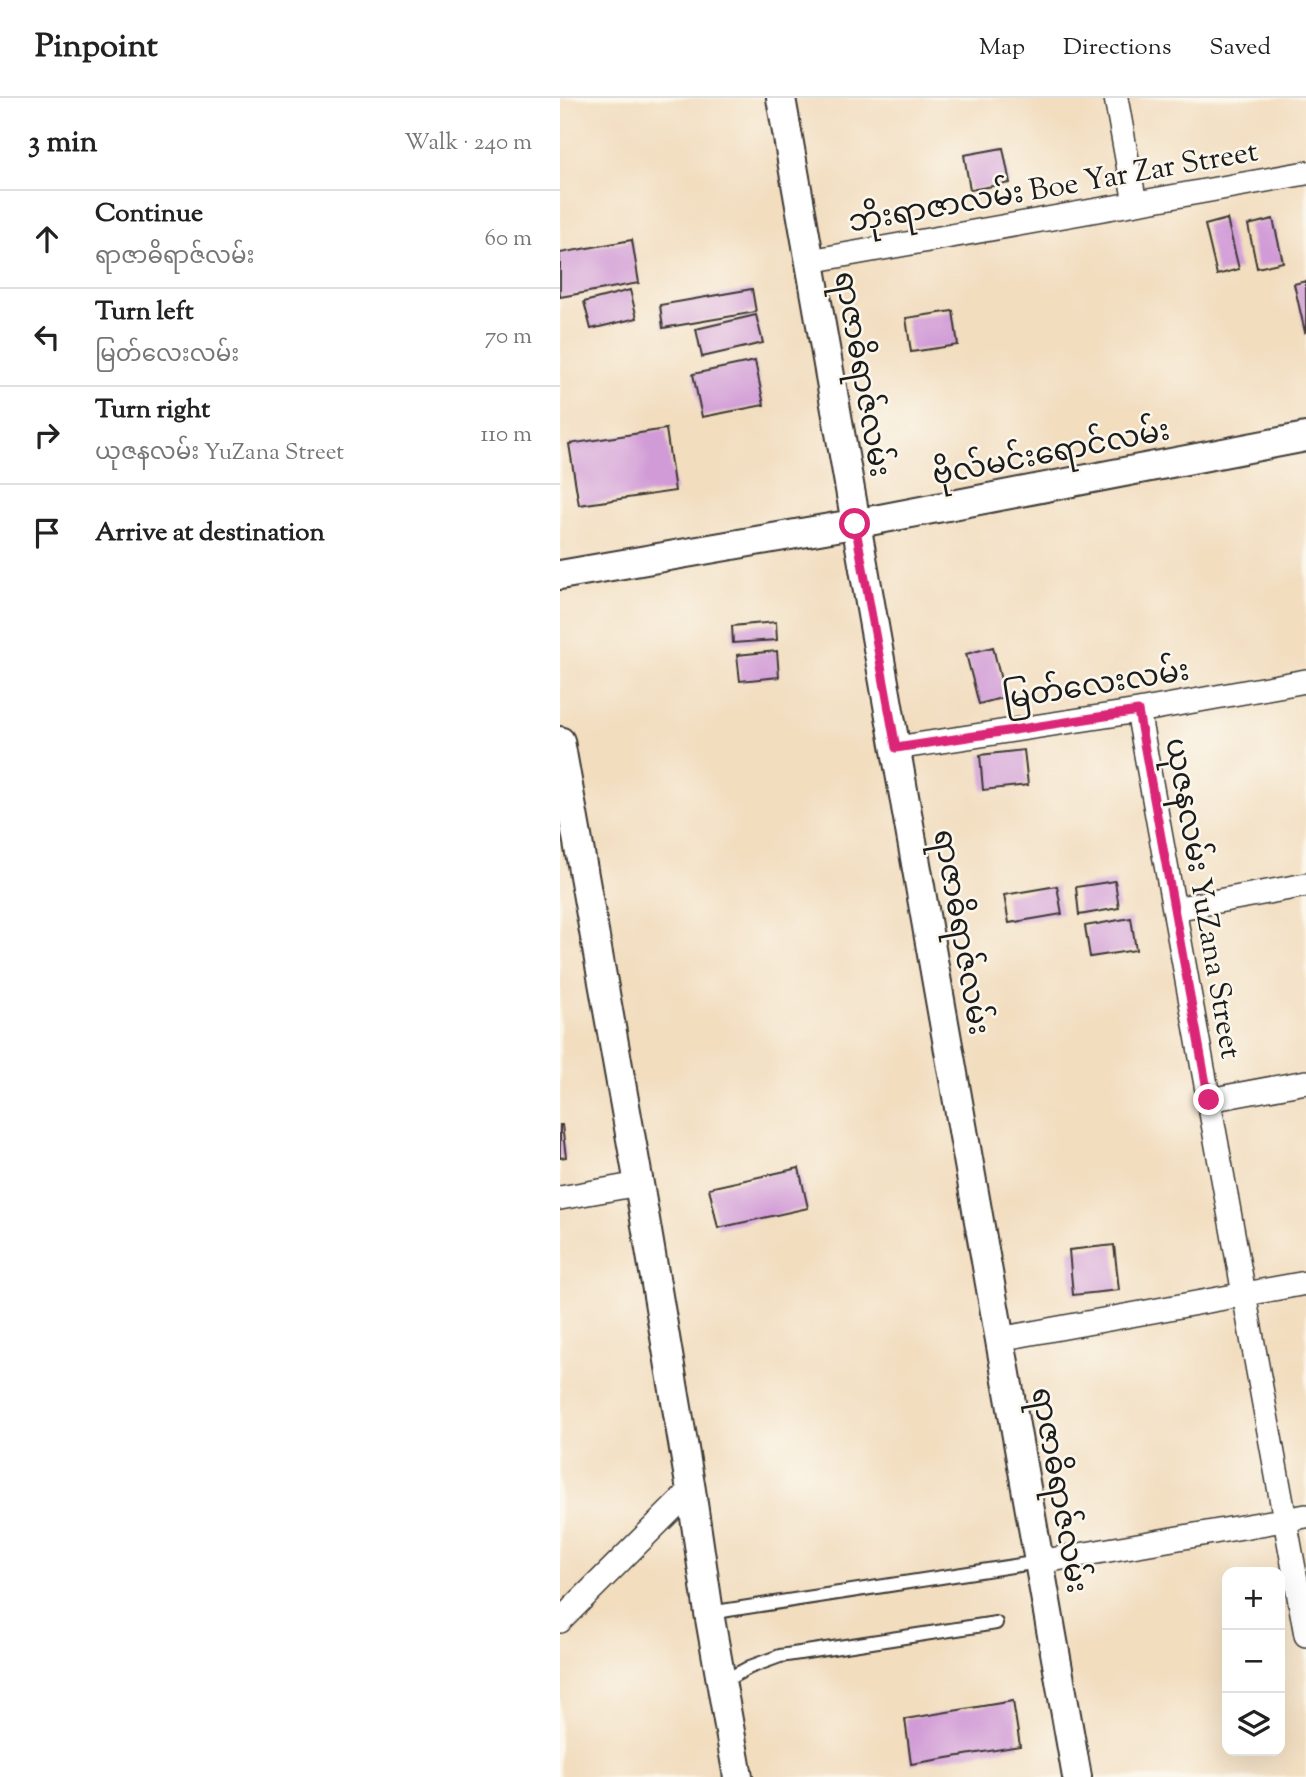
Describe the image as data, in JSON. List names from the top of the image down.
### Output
{
  "streets": {
    "street": [
      "ဘိုးရာဇာလမ်း Boe Yar Zar Street",
      "ရာဇာဓိရာဇ်လမ်း",
      "ဗိုလ်မင်းရောင်လမ်း",
      "မြတ်လေးလမ်း",
      "ယုဇနလမ်း YuZana Street"
    ]
  },
  "crossings": [
    ["ဘိုးရာဇာလမ်း Boe Yar Zar Street", "ရာဇာဓိရာဇ်လမ်း"],
    ["ရာဇာဓိရာဇ်လမ်း", "ဗိုလ်မင်းရောင်လမ်း"],
    ["ရာဇာဓိရာဇ်လမ်း", "မြတ်လေးလမ်း"],
    ["မြတ်လေးလမ်း", "ယုဇနလမ်း YuZana Street"]
  ],
  "page": {
    "header": "Pinpoint",
    "nav": ["Map", "Directions", "Saved"],
    "heading": ["3 min", "Walk · 240 m"],
    "list": [
      ["Continue", "ရာဇာဓိရာဇ်လမ်း", "60 m"],
      ["Turn left", "မြတ်လေးလမ်း", "70 m"],
      ["Turn right", "ယုဇနလမ်း YuZana Street", "110 m"],
      "Arrive at destination"
    ],
    "map_buttons": ["+", "−"]
  }
}
